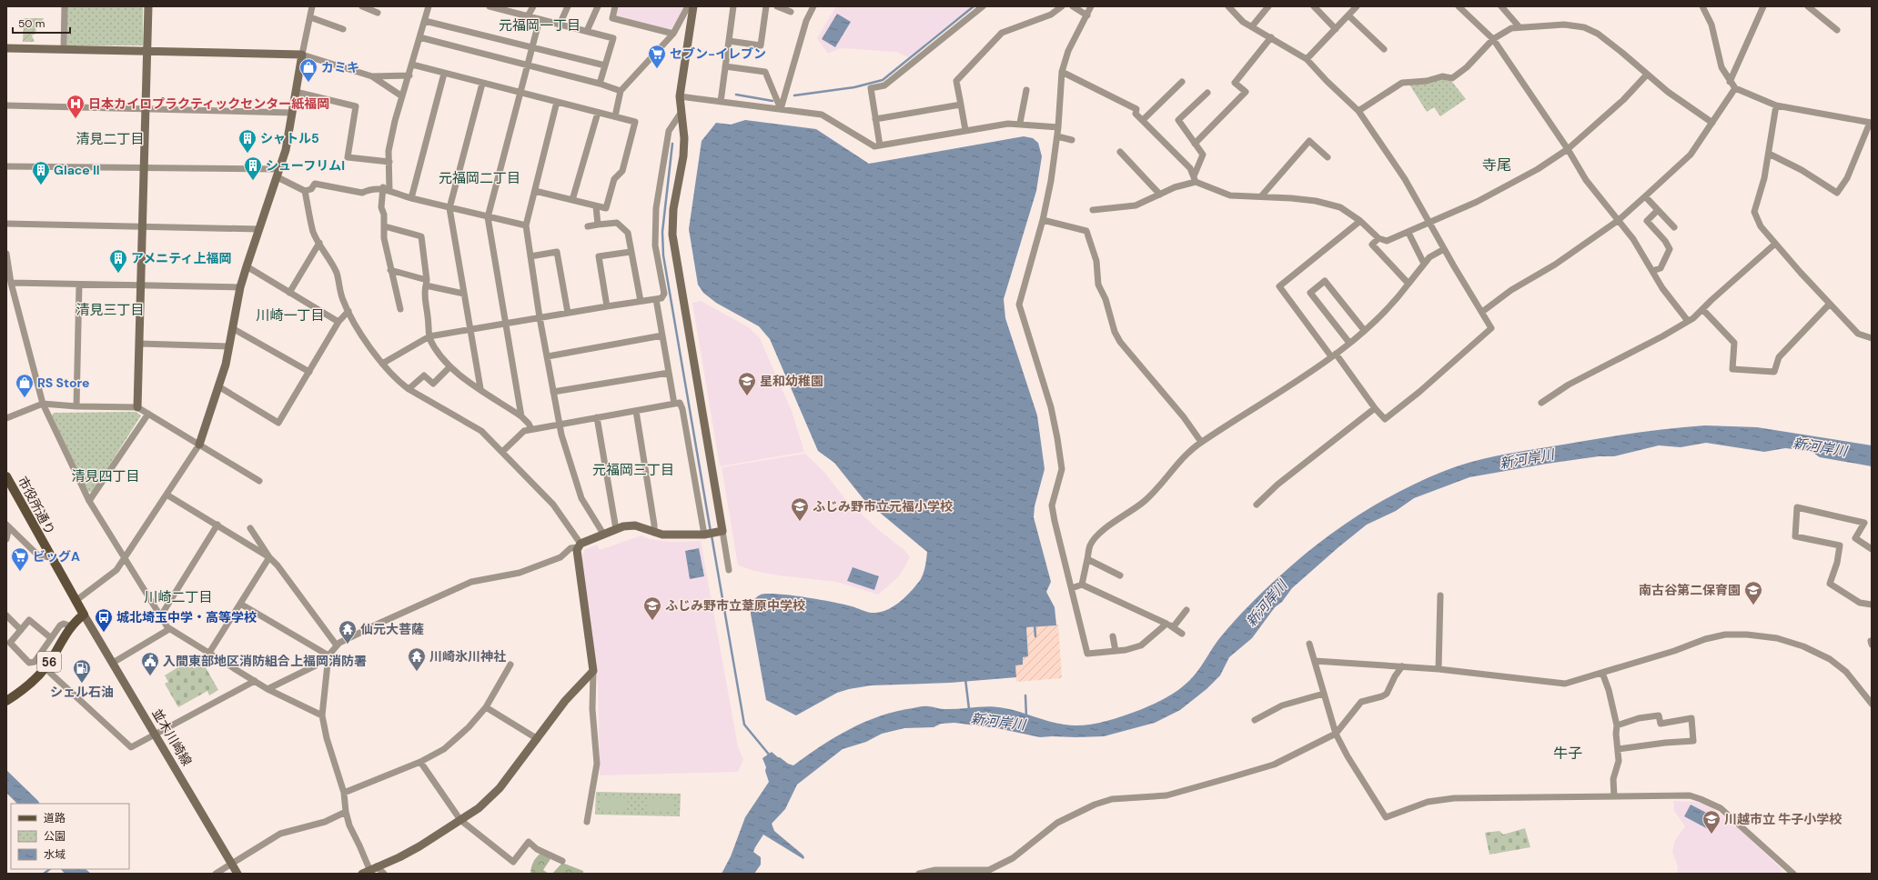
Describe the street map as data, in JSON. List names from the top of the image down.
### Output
{
  "streets": {
    "main road": ["市役所通り", "56"],
    "street": ["並木川崎線"]
  },
  "crossings": [
    ["市役所通り", "56"],
    ["市役所通り", "並木川崎線"],
    ["56", "並木川崎線"]
  ],
  "districts": [
    "元福岡一丁目",
    "清見二丁目",
    "寺尾",
    "元福岡二丁目",
    "清見三丁目",
    "川崎一丁目",
    "元福岡三丁目",
    "清見四丁目",
    "川崎二丁目",
    "牛子"
  ],
  "water": ["新河岸川"],
  "places": {
    "supermarket": ["セブン-イレブン", "ビッグA"],
    "shop": ["カミキ", "RS Store"],
    "hospital": ["日本カイロプラクティックセンター紙福岡"],
    "building": [
      "シャトル5",
      "シューフリムI",
      "Glace II",
      "アメニティ上福岡"
    ],
    "school or university": [
      "星和幼稚園",
      "ふじみ野市立元福小学校",
      "南古谷第二保育園",
      "ふじみ野市立葦原中学校",
      "川越市立 牛子小学校"
    ],
    "bus stop": ["城北埼玉中学・高等学校"],
    "temple": ["仙元大菩薩", "川崎氷川神社"],
    "public building": ["入間東部地区消防組合上福岡消防署"],
    "fuel station": ["シェル石油"]
  },
  "legend": ["道路", "公園", "水域"],
  "scale_bar": "50 m"
}
